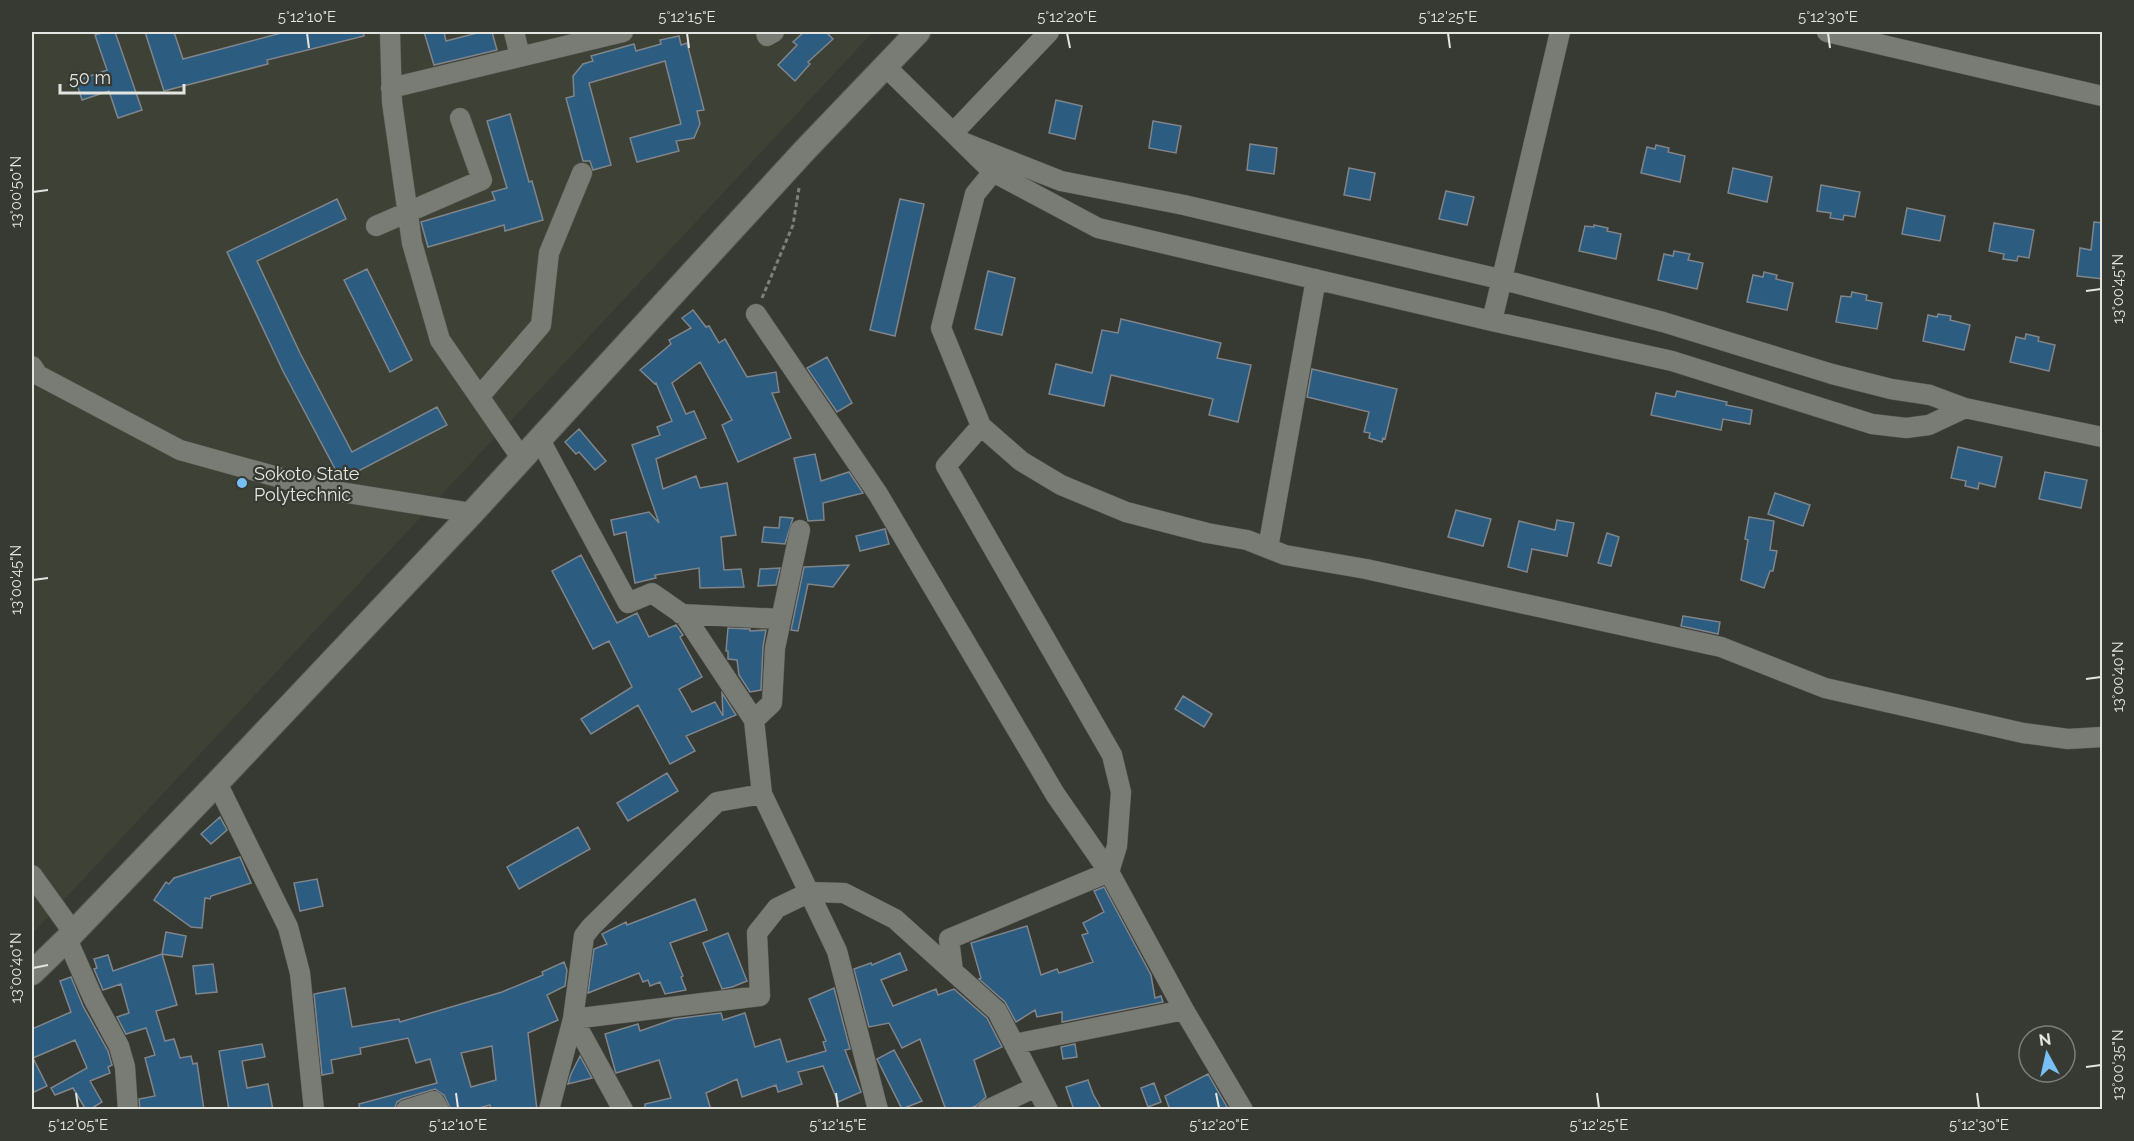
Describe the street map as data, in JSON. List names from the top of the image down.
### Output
{
  "places": ["Sokoto State Polytechnic"],
  "scale_bar": "50 m",
  "north": "top",
  "coordinates": [
    "5°12'10\"E",
    "5°12'15\"E",
    "5°12'20\"E",
    "5°12'25\"E",
    "5°12'30\"E",
    "13°00'50\"N",
    "13°00'45\"N",
    "13°00'40\"N",
    "13°00'35\"N",
    "5°12'05\"E"
  ]
}
